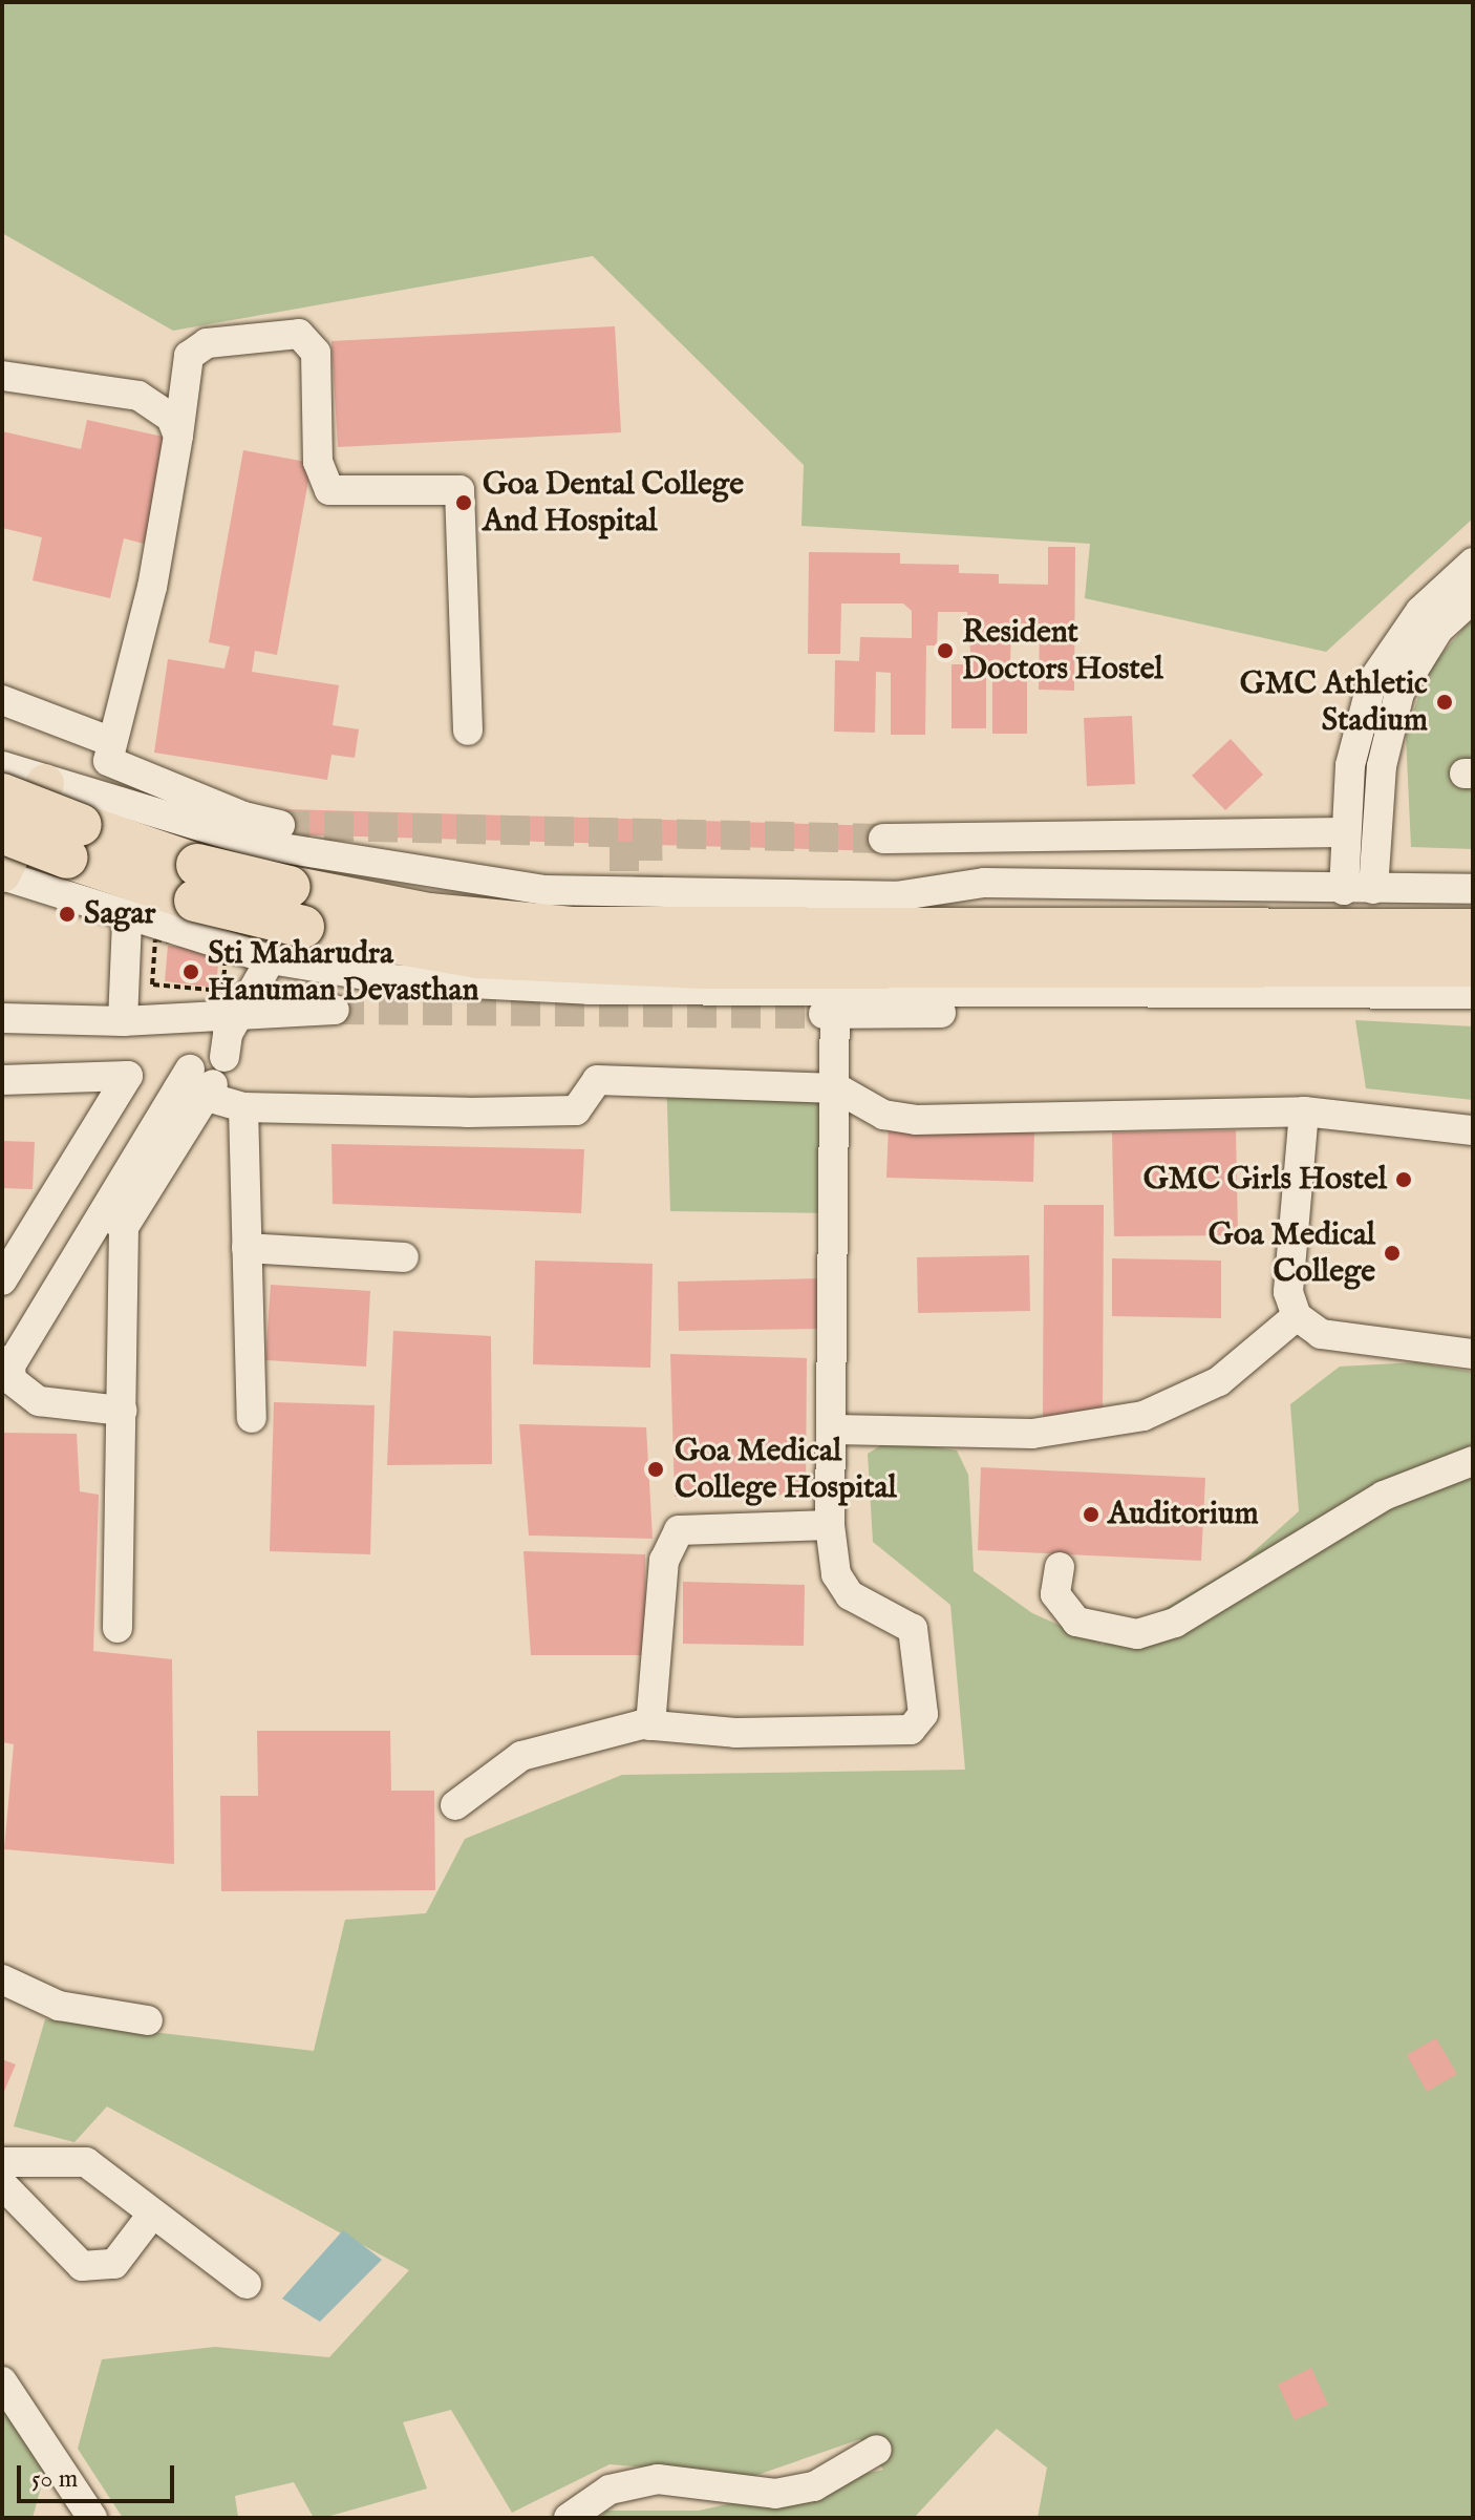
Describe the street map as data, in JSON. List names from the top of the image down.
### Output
{
  "places": [
    "Goa Dental College And Hospital",
    "Resident Doctors Hostel",
    "GMC Athletic Stadium",
    "Sagar",
    "Sti Maharudra Hanuman Devasthan",
    "GMC Girls Hostel",
    "Goa Medical College",
    "Goa Medical College Hospital",
    "Auditorium"
  ],
  "scale_bar": "50 m"
}
